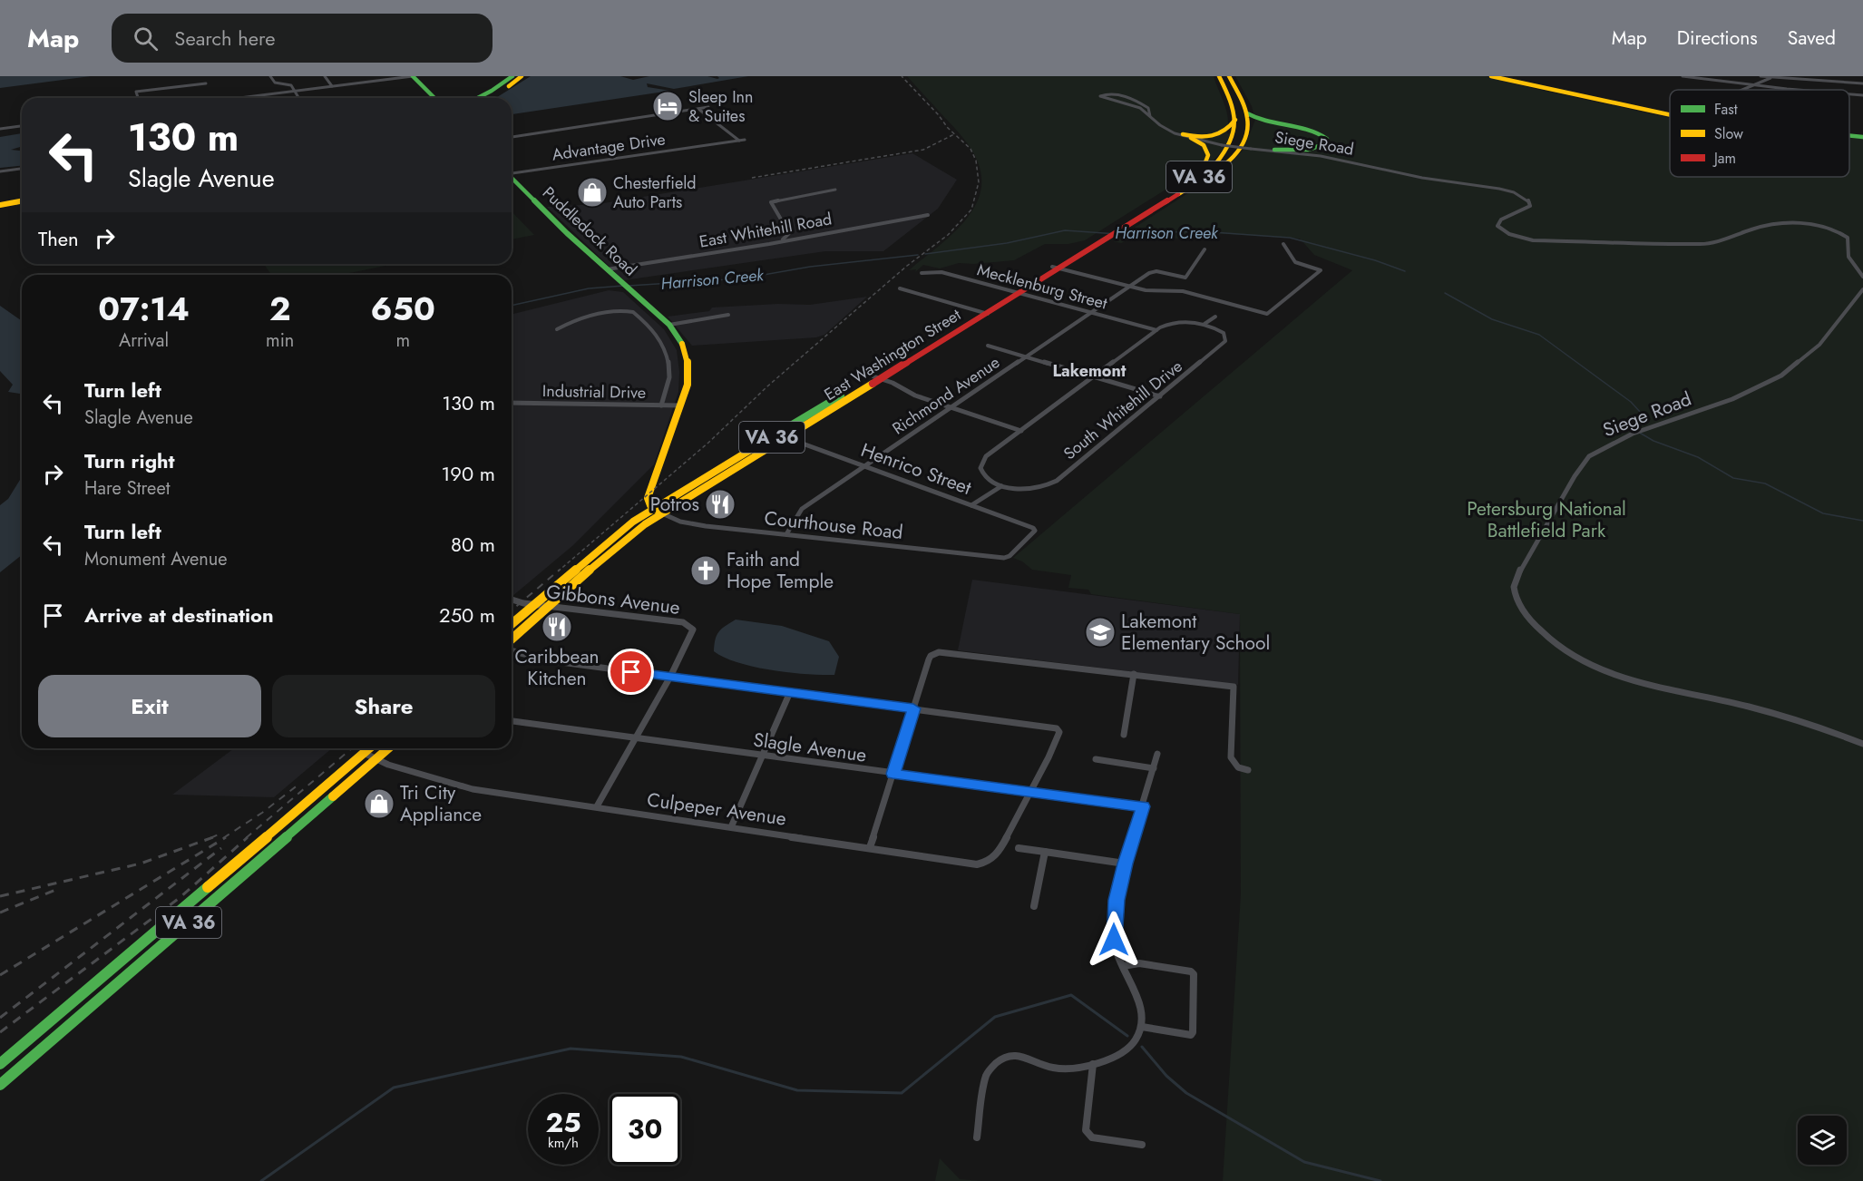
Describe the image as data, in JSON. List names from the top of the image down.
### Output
{
  "streets": {
    "main road": ["VA 36", "Puddledock Road", "East Washington Street"],
    "street": [
      "Siege Road",
      "Advantage Drive",
      "East Whitehill Road",
      "Mecklenburg Street",
      "Industrial Drive",
      "Richmond Avenue",
      "South Whitehill Drive",
      "Henrico Street",
      "Courthouse Road",
      "Gibbons Avenue",
      "Slagle Avenue",
      "Culpeper Avenue"
    ]
  },
  "crossings": [
    ["VA 36", "Culpeper Avenue"],
    ["East Whitehill Road", "Puddledock Road"],
    ["Puddledock Road", "East Washington Street"],
    ["Puddledock Road", "Industrial Drive"],
    ["Mecklenburg Street", "East Washington Street"],
    ["Mecklenburg Street", "Richmond Avenue"],
    ["East Washington Street", "Henrico Street"],
    ["East Washington Street", "Courthouse Road"],
    ["East Washington Street", "Gibbons Avenue"],
    ["Richmond Avenue", "Henrico Street"],
    ["Richmond Avenue", "Courthouse Road"],
    ["Henrico Street", "Courthouse Road"],
    ["Slagle Avenue", "Culpeper Avenue"]
  ],
  "districts": ["Lakemont"],
  "water": ["Harrison Creek"],
  "parks": ["Petersburg National Battlefield Park"],
  "places": {
    "hotel": ["Sleep Inn & Suites"],
    "shop": ["Chesterfield Auto Parts", "Tri City Appliance"],
    "restaurant": ["Potros", "Caribbean Kitchen"],
    "church": ["Faith and Hope Temple"],
    "school or university": ["Lakemont Elementary School"]
  },
  "legend": ["Fast", "Slow", "Jam"],
  "page": {
    "header": "Map",
    "search": "Search here",
    "nav": ["Map", "Directions", "Saved"],
    "turn": ["130 m", "Slagle Avenue"],
    "then": "Then",
    "eta": [
      "07:14",
      "Arrival",
      "2",
      "min",
      "650",
      "m"
    ],
    "list": [
      {
        "name": "Turn left",
        "note": "Slagle Avenue",
        "value": "130 m"
      },
      {
        "name": "Turn right",
        "note": "Hare Street",
        "value": "190 m"
      },
      {
        "name": "Turn left",
        "note": "Monument Avenue",
        "value": "80 m"
      },
      {
        "name": "Arrive at destination",
        "value": "250 m"
      }
    ],
    "buttons": ["Exit", "Share"],
    "speed": "25 km/h",
    "limit": "30"
  }
}
